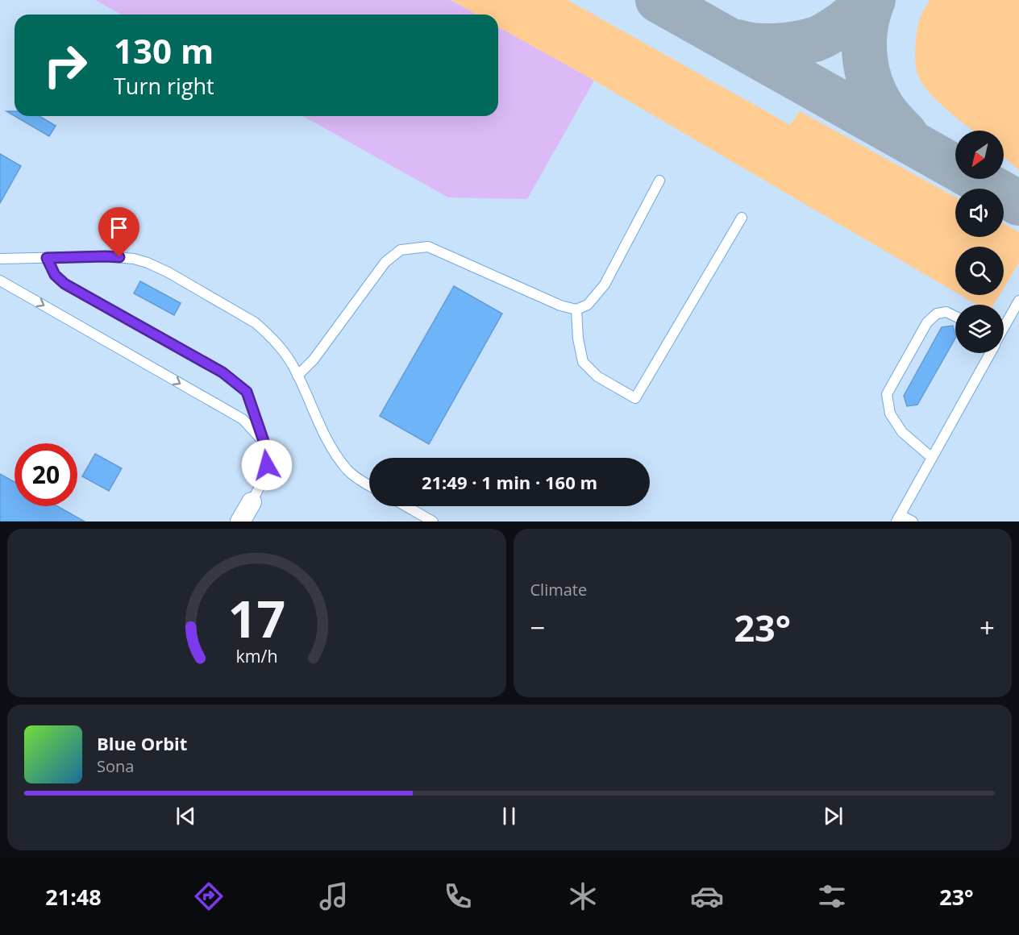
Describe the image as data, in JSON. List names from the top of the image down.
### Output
{
  "north": "bottom left",
  "page": {
    "turn": ["130 m", "Turn right"],
    "limit": "20",
    "trip": "21:49 · 1 min · 160 m",
    "tile": "Climate",
    "heat": ["−", "23°", "+"],
    "song": ["Blue Orbit", "Sona"],
    "tabs": ["21:48", "23°"],
    "gauge": ["17", "km/h"]
  }
}
